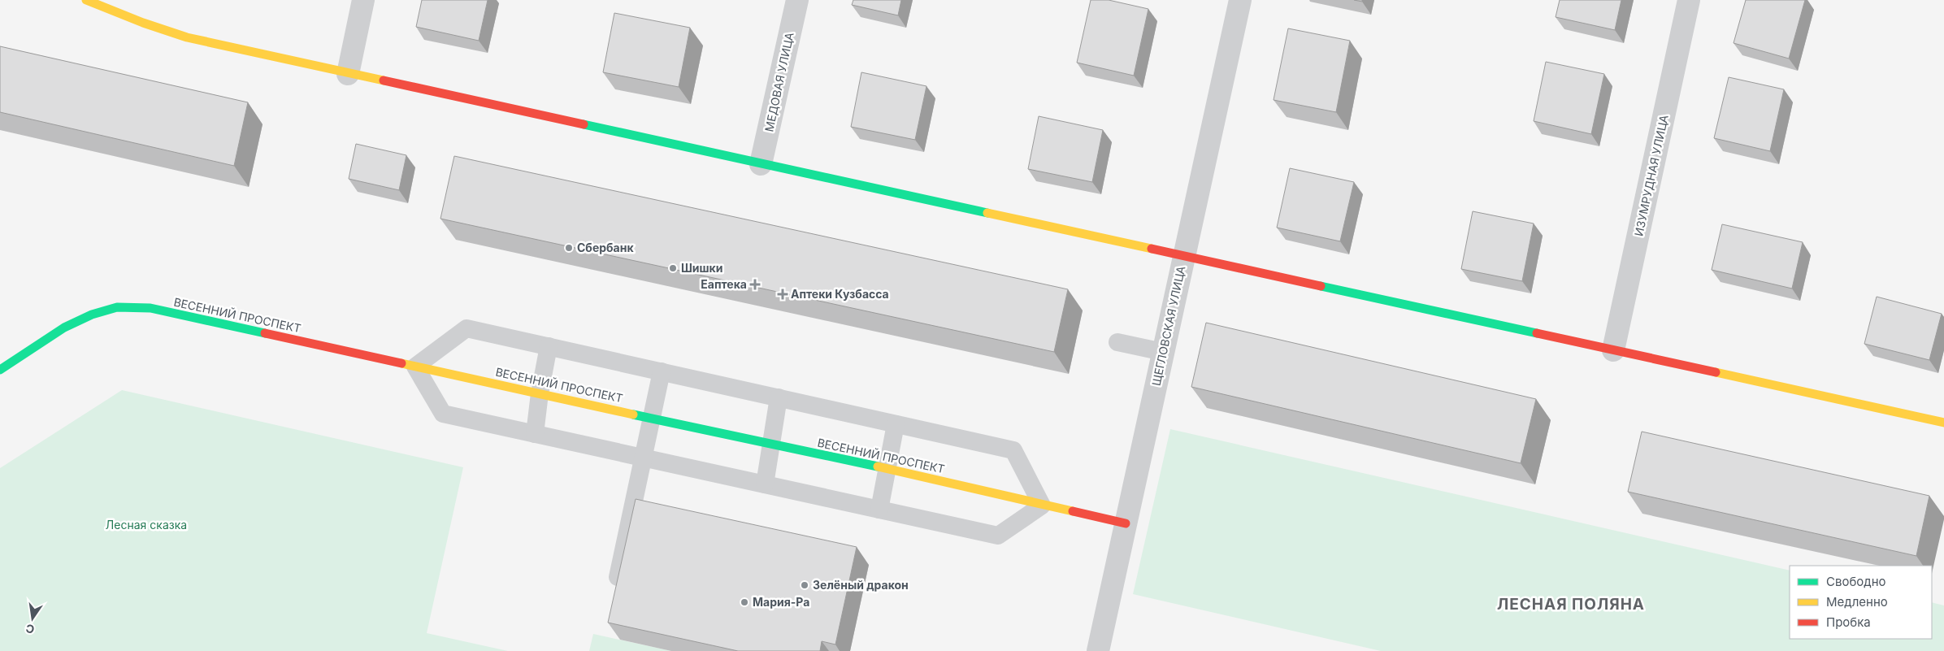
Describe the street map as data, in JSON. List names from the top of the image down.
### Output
{
  "streets": {
    "street": [
      "МЕДОВАЯ УЛИЦА",
      "ИЗУМРУДНАЯ УЛИЦА",
      "ВЕСЕННИЙ ПРОСПЕКТ",
      "ЩЕГЛОВСКАЯ УЛИЦА"
    ]
  },
  "crossings": [
    ["ВЕСЕННИЙ ПРОСПЕКТ", "ЩЕГЛОВСКАЯ УЛИЦА"]
  ],
  "districts": ["ЛЕСНАЯ ПОЛЯНА"],
  "parks": ["Лесная сказка"],
  "places": {
    "other": [
      "Сбербанк",
      "Шишки",
      "Зелёный дракон",
      "Мария-Ра"
    ],
    "health": ["Еаптека", "Аптеки Кузбасса"]
  },
  "legend": ["Свободно", "Медленно", "Пробка"],
  "north": "bottom"
}
